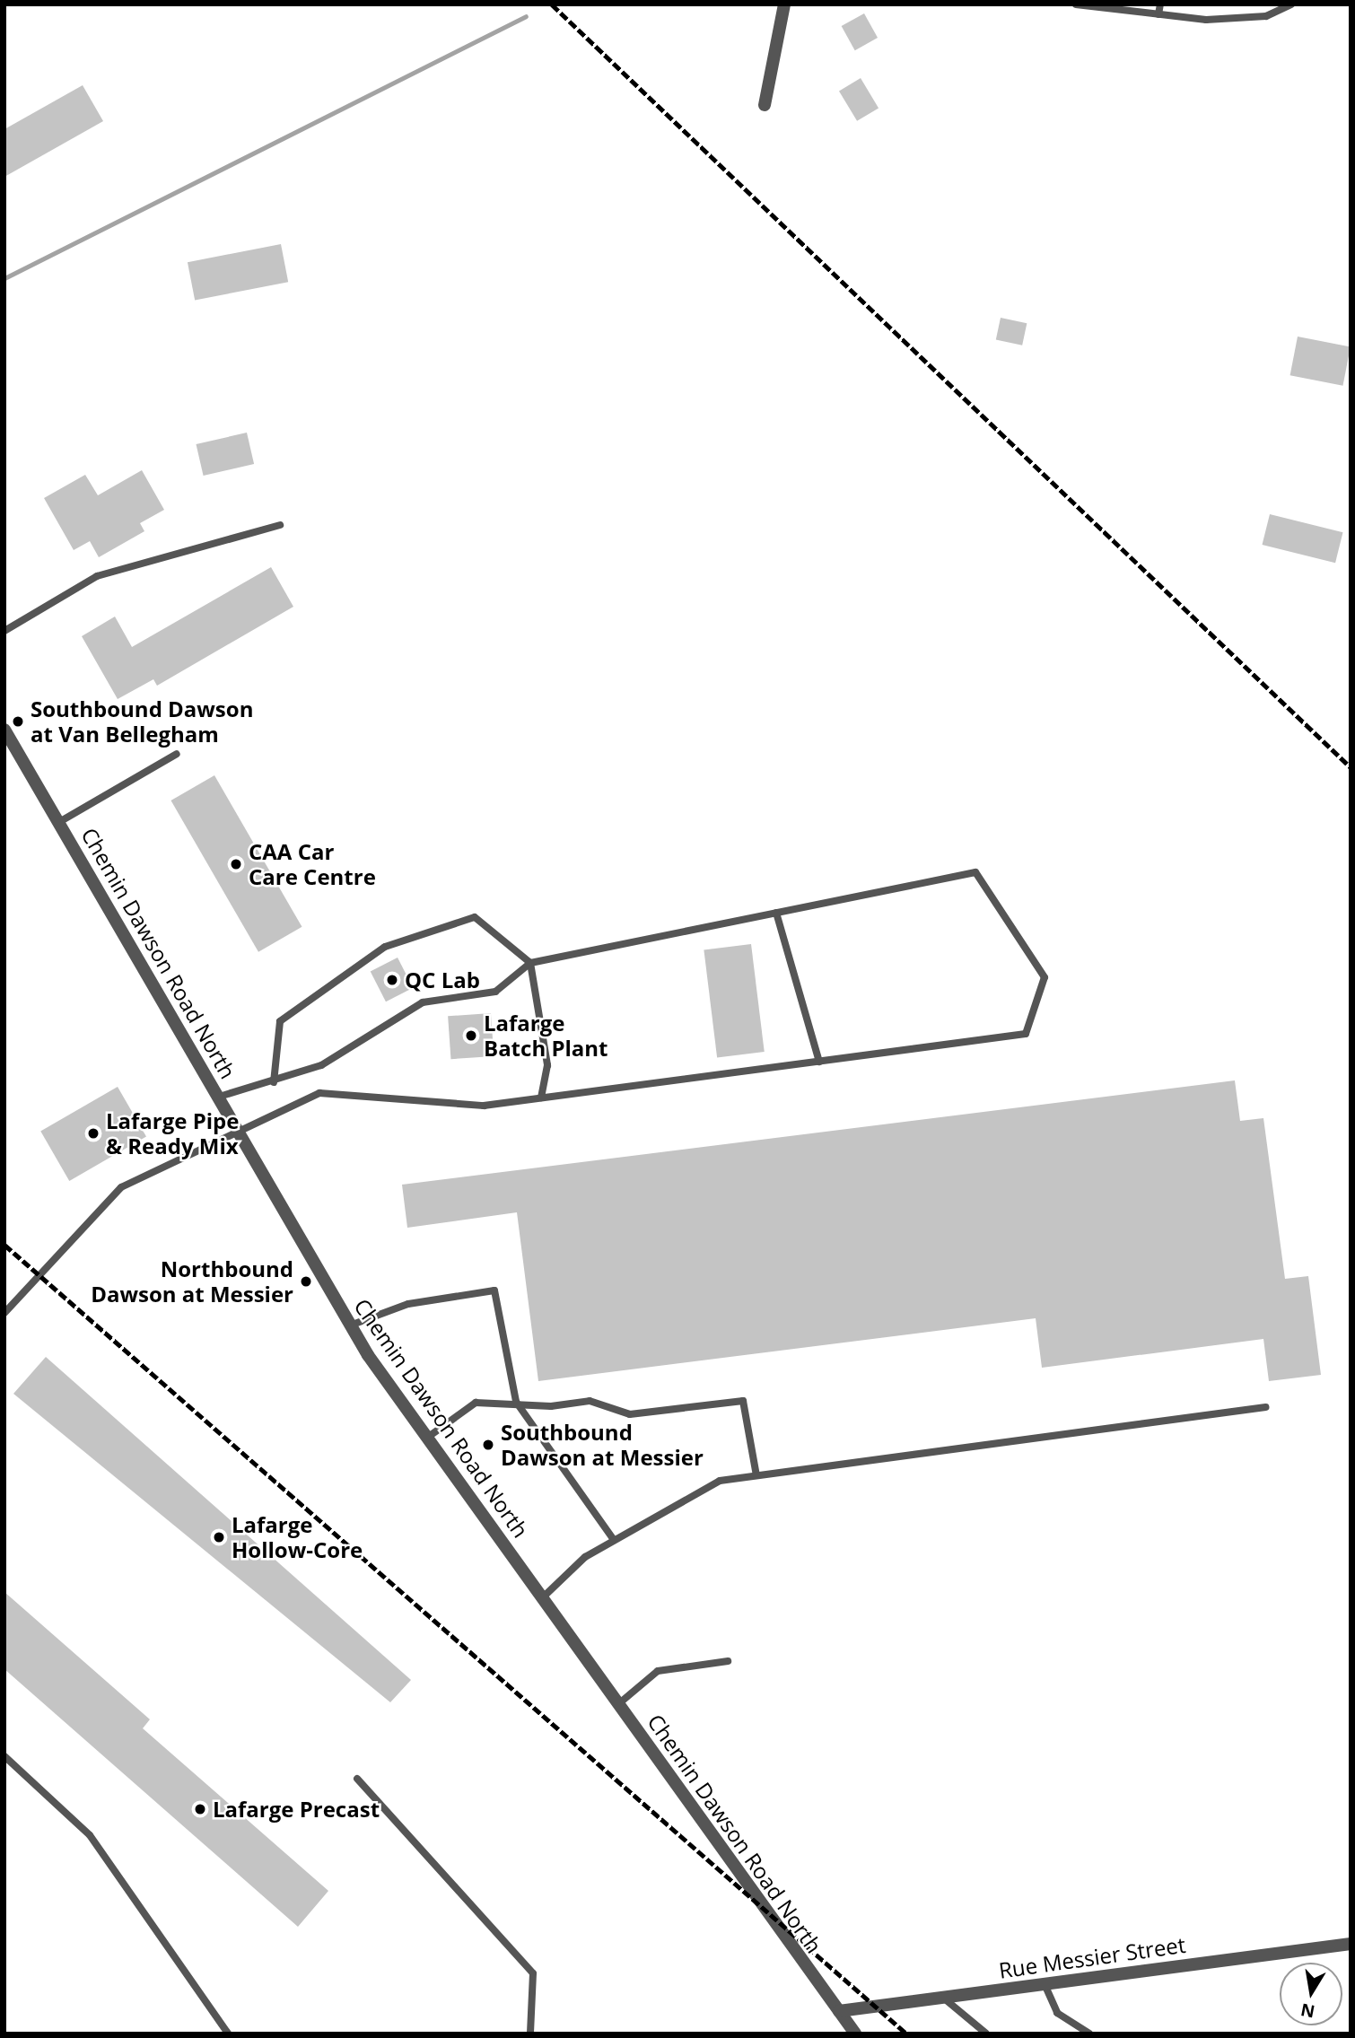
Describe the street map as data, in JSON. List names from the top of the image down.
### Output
{
  "streets": {
    "street": ["Chemin Dawson Road North", "Rue Messier Street"]
  },
  "crossings": [
    ["Chemin Dawson Road North", "Rue Messier Street"]
  ],
  "places": [
    "Southbound Dawson at Van Bellegham",
    "CAA Car Care Centre",
    "QC Lab",
    "Lafarge Batch Plant",
    "Lafarge Pipe & Ready Mix",
    "Northbound Dawson at Messier",
    "Southbound Dawson at Messier",
    "Lafarge Hollow-Core",
    "Lafarge Precast"
  ],
  "north": "bottom"
}
